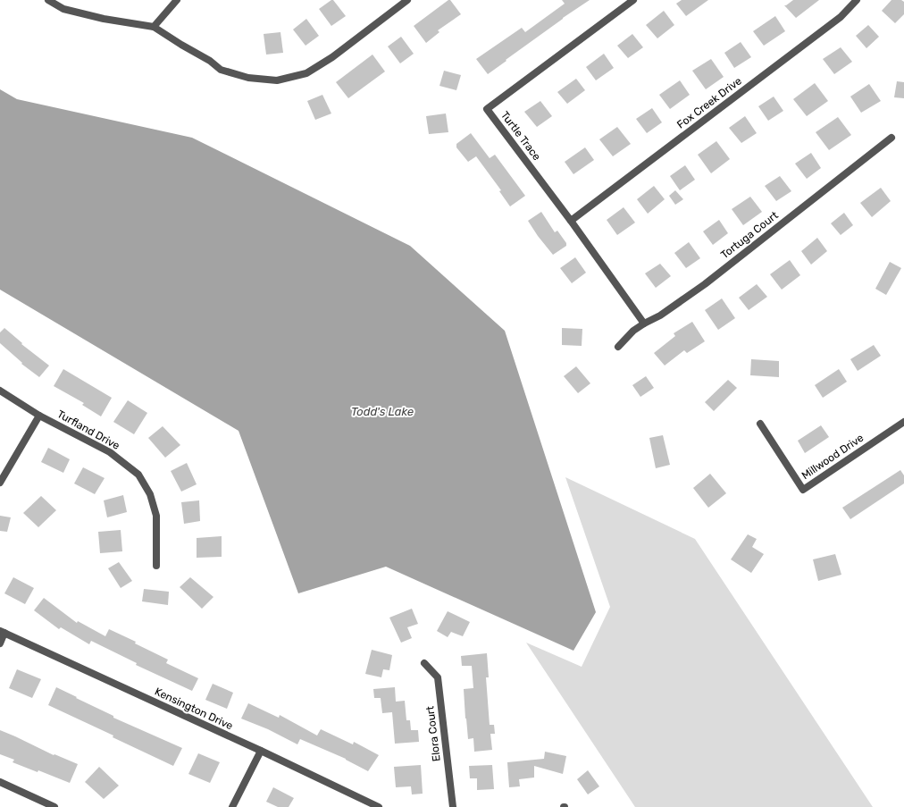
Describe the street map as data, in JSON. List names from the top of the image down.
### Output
{
  "streets": {
    "street": [
      "Fox Creek Drive",
      "Turtle Trace",
      "Tortuga Court",
      "Turfland Drive",
      "Millwood Drive",
      "Kensington Drive",
      "Elora Court"
    ]
  },
  "crossings": [
    ["Fox Creek Drive", "Turtle Trace"],
    ["Turtle Trace", "Tortuga Court"]
  ],
  "water": ["Todd's Lake"]
}
